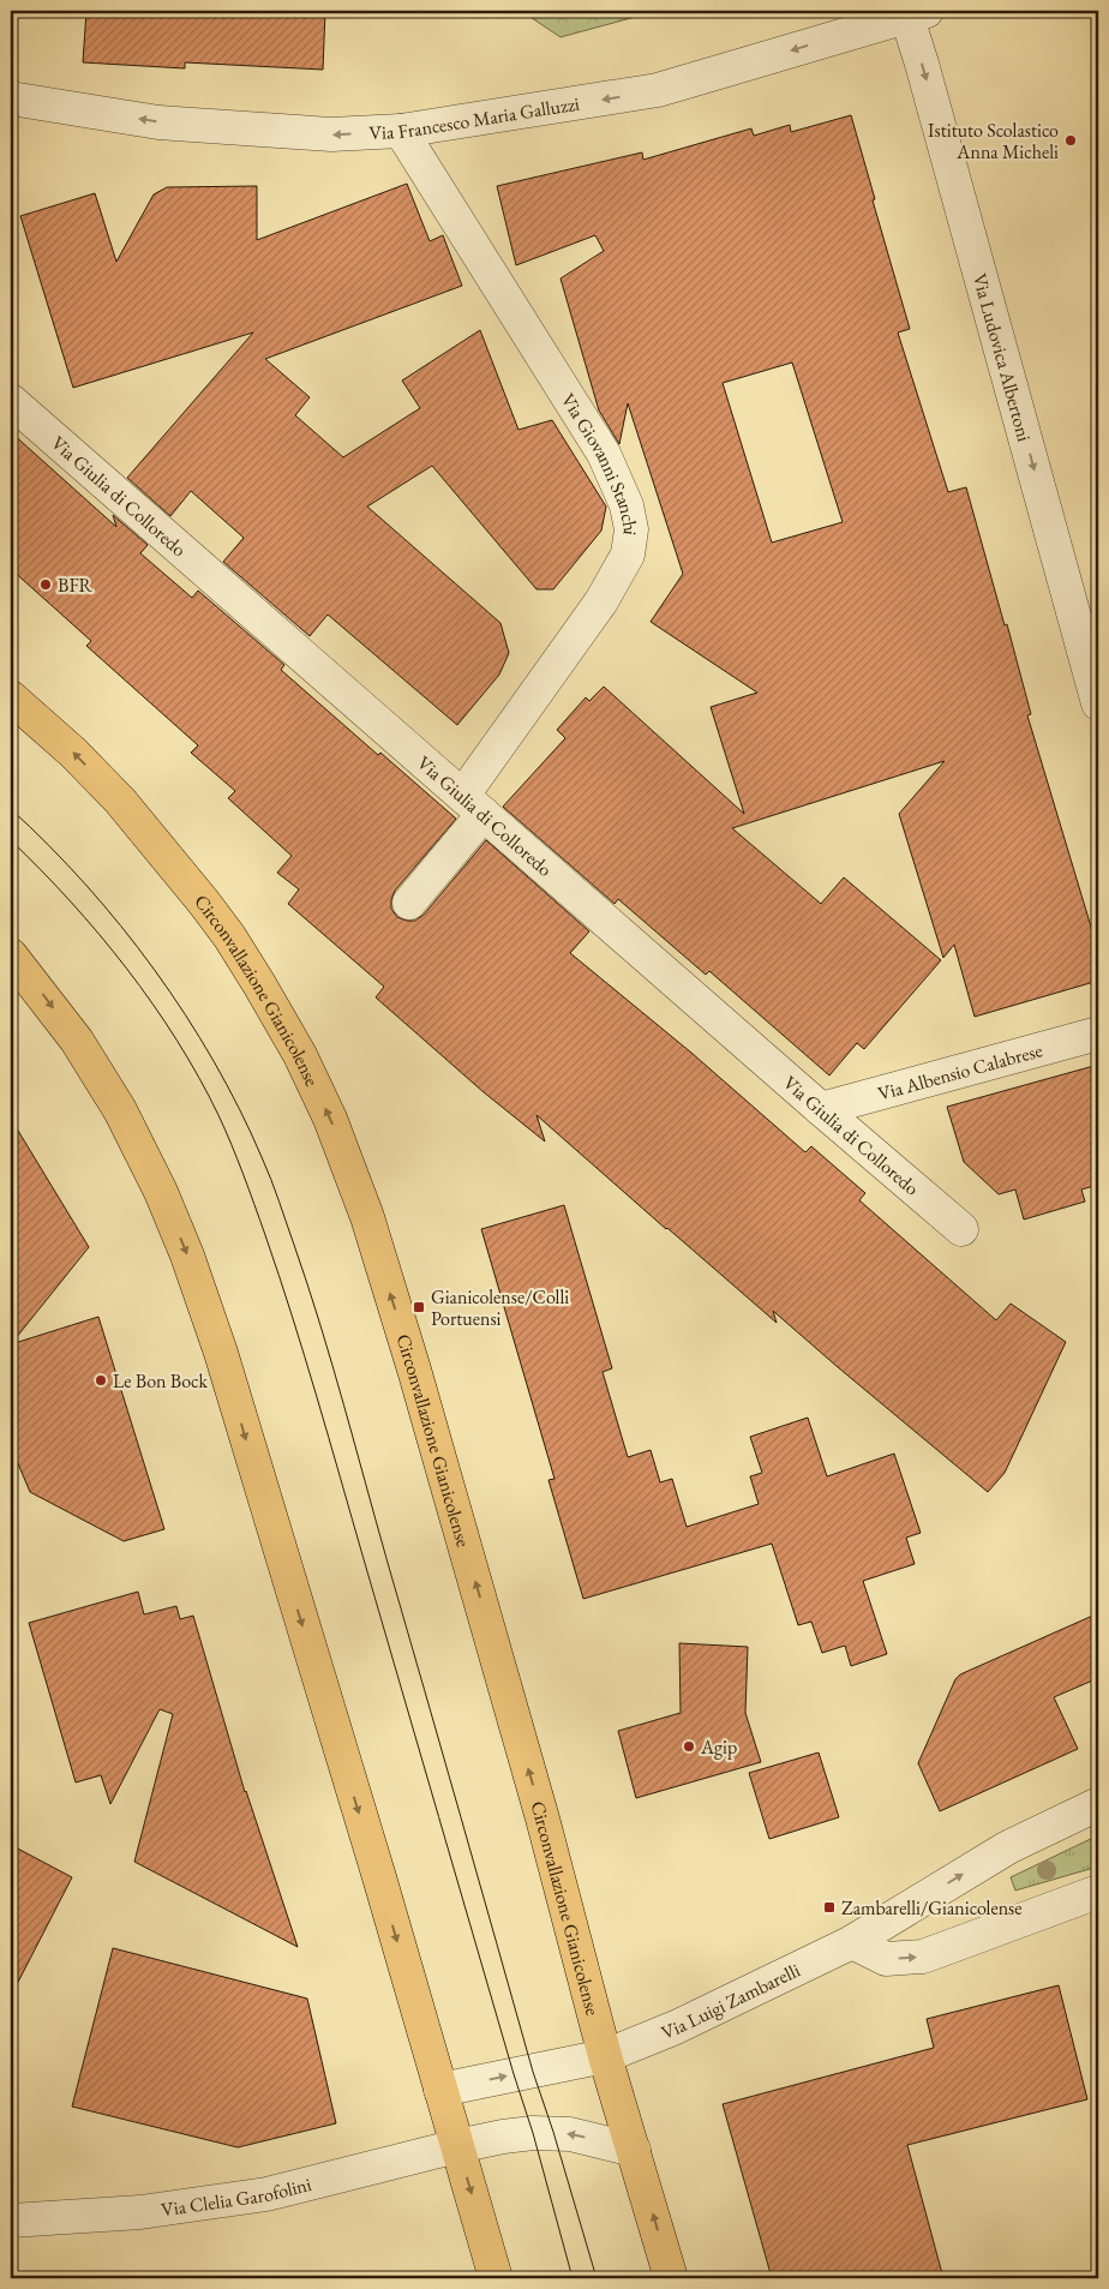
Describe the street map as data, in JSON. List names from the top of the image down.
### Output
{
  "streets": {
    "main road": ["Circonvallazione Gianicolense"],
    "street": [
      "Via Francesco Maria Galluzzi",
      "Via Ludovica Albertoni",
      "Via Giovanni Stanchi",
      "Via Giulia di Colloredo",
      "Via Albensio Calabrese",
      "Via Luigi Zambarelli",
      "Via Clelia Garofolini"
    ]
  },
  "crossings": [
    ["Via Francesco Maria Galluzzi", "Via Ludovica Albertoni"],
    ["Via Francesco Maria Galluzzi", "Via Giovanni Stanchi"],
    ["Via Giovanni Stanchi", "Via Giulia di Colloredo"],
    ["Via Giulia di Colloredo", "Via Albensio Calabrese"],
    ["Circonvallazione Gianicolense", "Via Luigi Zambarelli"],
    ["Circonvallazione Gianicolense", "Via Clelia Garofolini"]
  ],
  "one_way": ["Via Francesco Maria Galluzzi", "Via Ludovica Albertoni"],
  "places": {
    "other": [
      "Istituto Scolastico Anna Micheli",
      "BFR",
      "Le Bon Bock",
      "Agip"
    ],
    "transit": ["Gianicolense/Colli Portuensi", "Zambarelli/Gianicolense"]
  }
}
